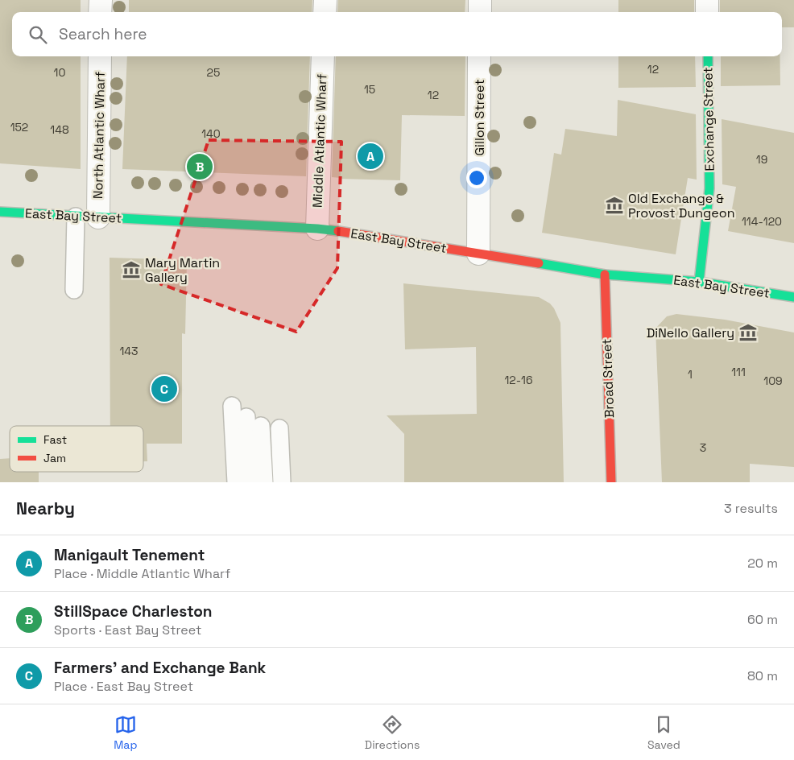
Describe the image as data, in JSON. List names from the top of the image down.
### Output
{
  "streets": {
    "street": [
      "Gillon Street",
      "Exchange Street",
      "North Atlantic Wharf",
      "Middle Atlantic Wharf",
      "East Bay Street",
      "Broad Street"
    ]
  },
  "crossings": [
    ["Gillon Street", "East Bay Street"],
    ["Exchange Street", "East Bay Street"],
    ["North Atlantic Wharf", "East Bay Street"],
    ["Middle Atlantic Wharf", "East Bay Street"],
    ["East Bay Street", "Broad Street"]
  ],
  "places": {
    "museum": ["Old Exchange & Provost Dungeon", "Mary Martin Gallery", "DiNello Gallery"]
  },
  "house_numbers": [
    "12",
    "10",
    "25",
    "15",
    "12",
    "152",
    "148",
    "140",
    "19",
    "114-120",
    "143",
    "111",
    "1",
    "12-16",
    "109",
    "3"
  ],
  "legend": ["Fast", "Jam"],
  "page": {
    "search": "Search here",
    "pins": ["A", "B", "C"],
    "heading": ["Nearby", "3 results"],
    "list": [
      {
        "mark": "A",
        "name": "Manigault Tenement",
        "note": "Place · Middle Atlantic Wharf",
        "value": "20 m"
      },
      {
        "mark": "B",
        "name": "StillSpace Charleston",
        "note": "Sports · East Bay Street",
        "value": "60 m"
      },
      {
        "mark": "C",
        "name": "Farmers' and Exchange Bank",
        "note": "Place · East Bay Street",
        "value": "80 m"
      }
    ],
    "nav": ["Map", "Directions", "Saved"]
  }
}
